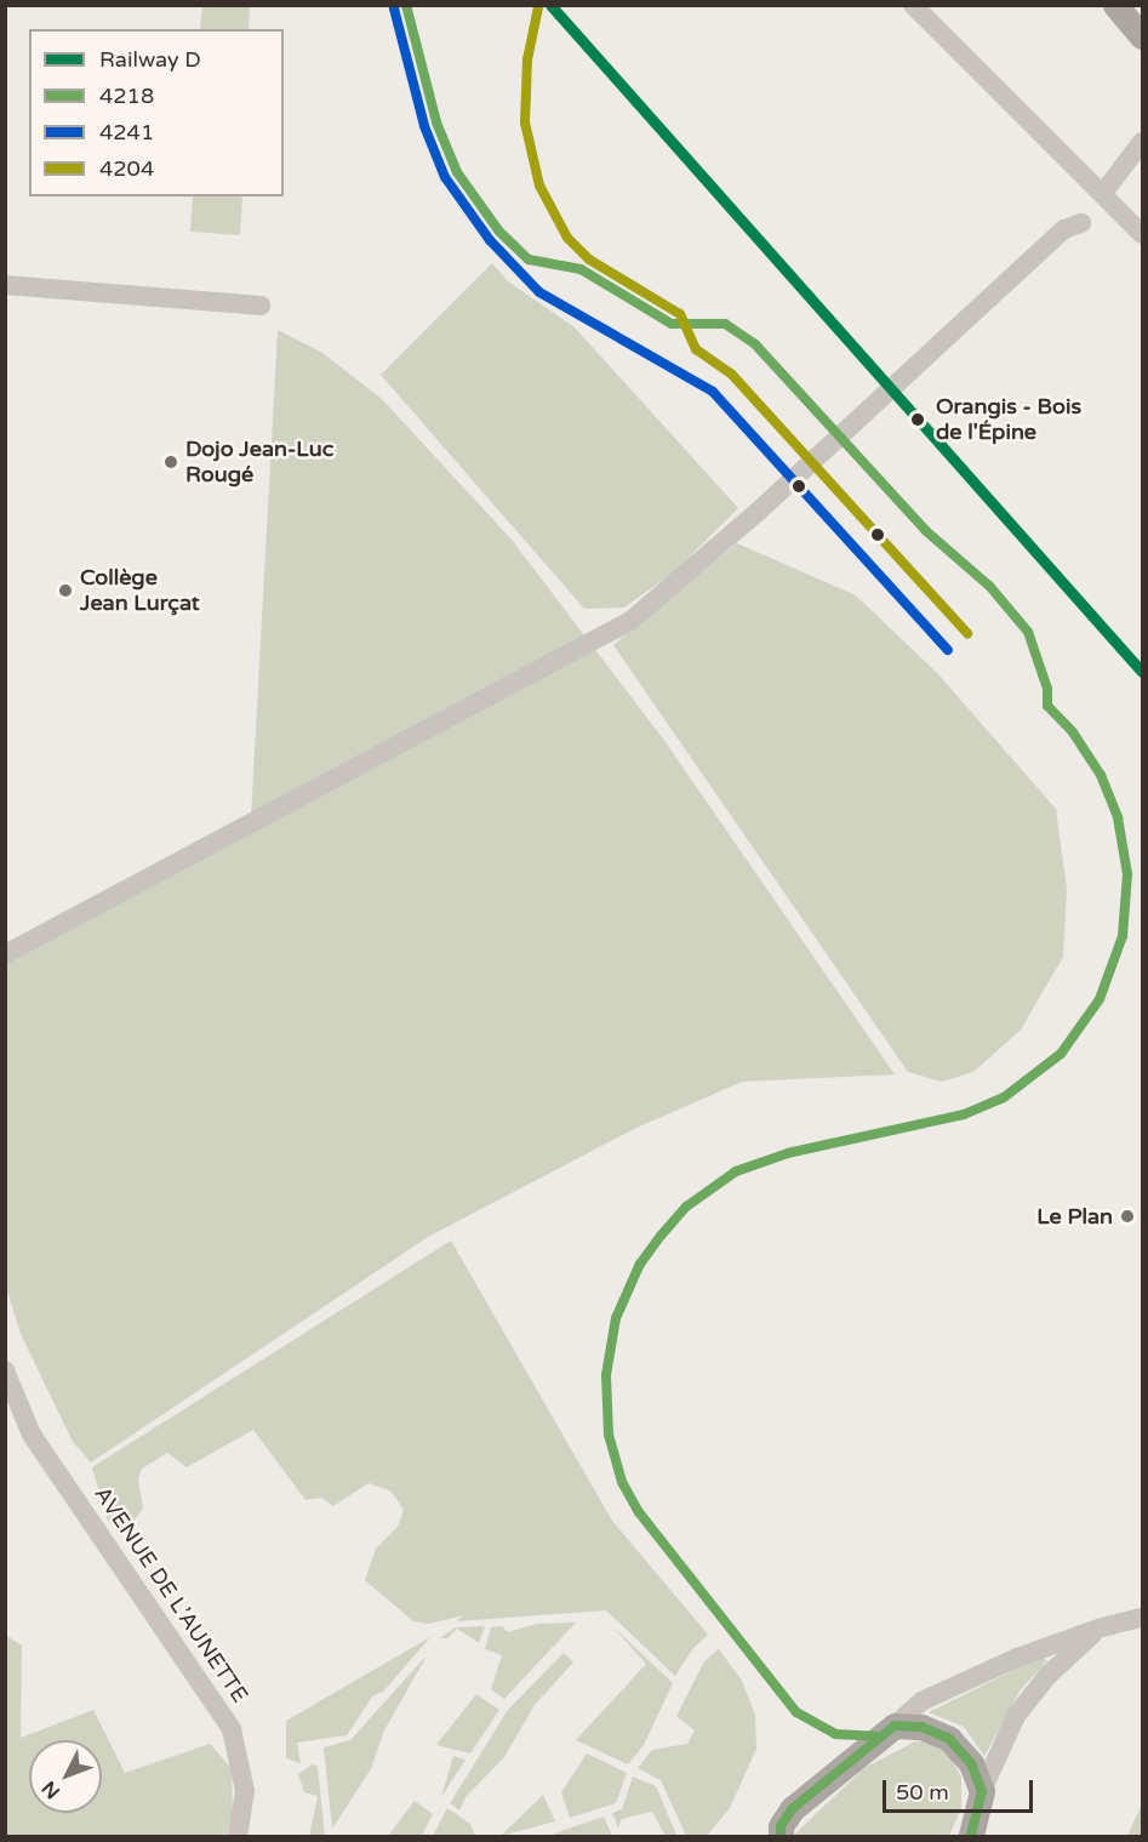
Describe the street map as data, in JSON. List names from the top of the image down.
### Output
{
  "streets": {
    "street": ["AVENUE DE L’AUNETTE"]
  },
  "places": [
    "Orangis - Bois de l'Épine",
    "Dojo Jean-Luc Rougé",
    "Collège Jean Lurçat",
    "Le Plan"
  ],
  "lines": [
    "rail line D",
    "transit line 4218",
    "transit line 4204",
    "transit line 4241"
  ],
  "legend": [
    "Railway D",
    "4218",
    "4241",
    "4204"
  ],
  "scale_bar": "50 m",
  "north": "bottom left"
}
